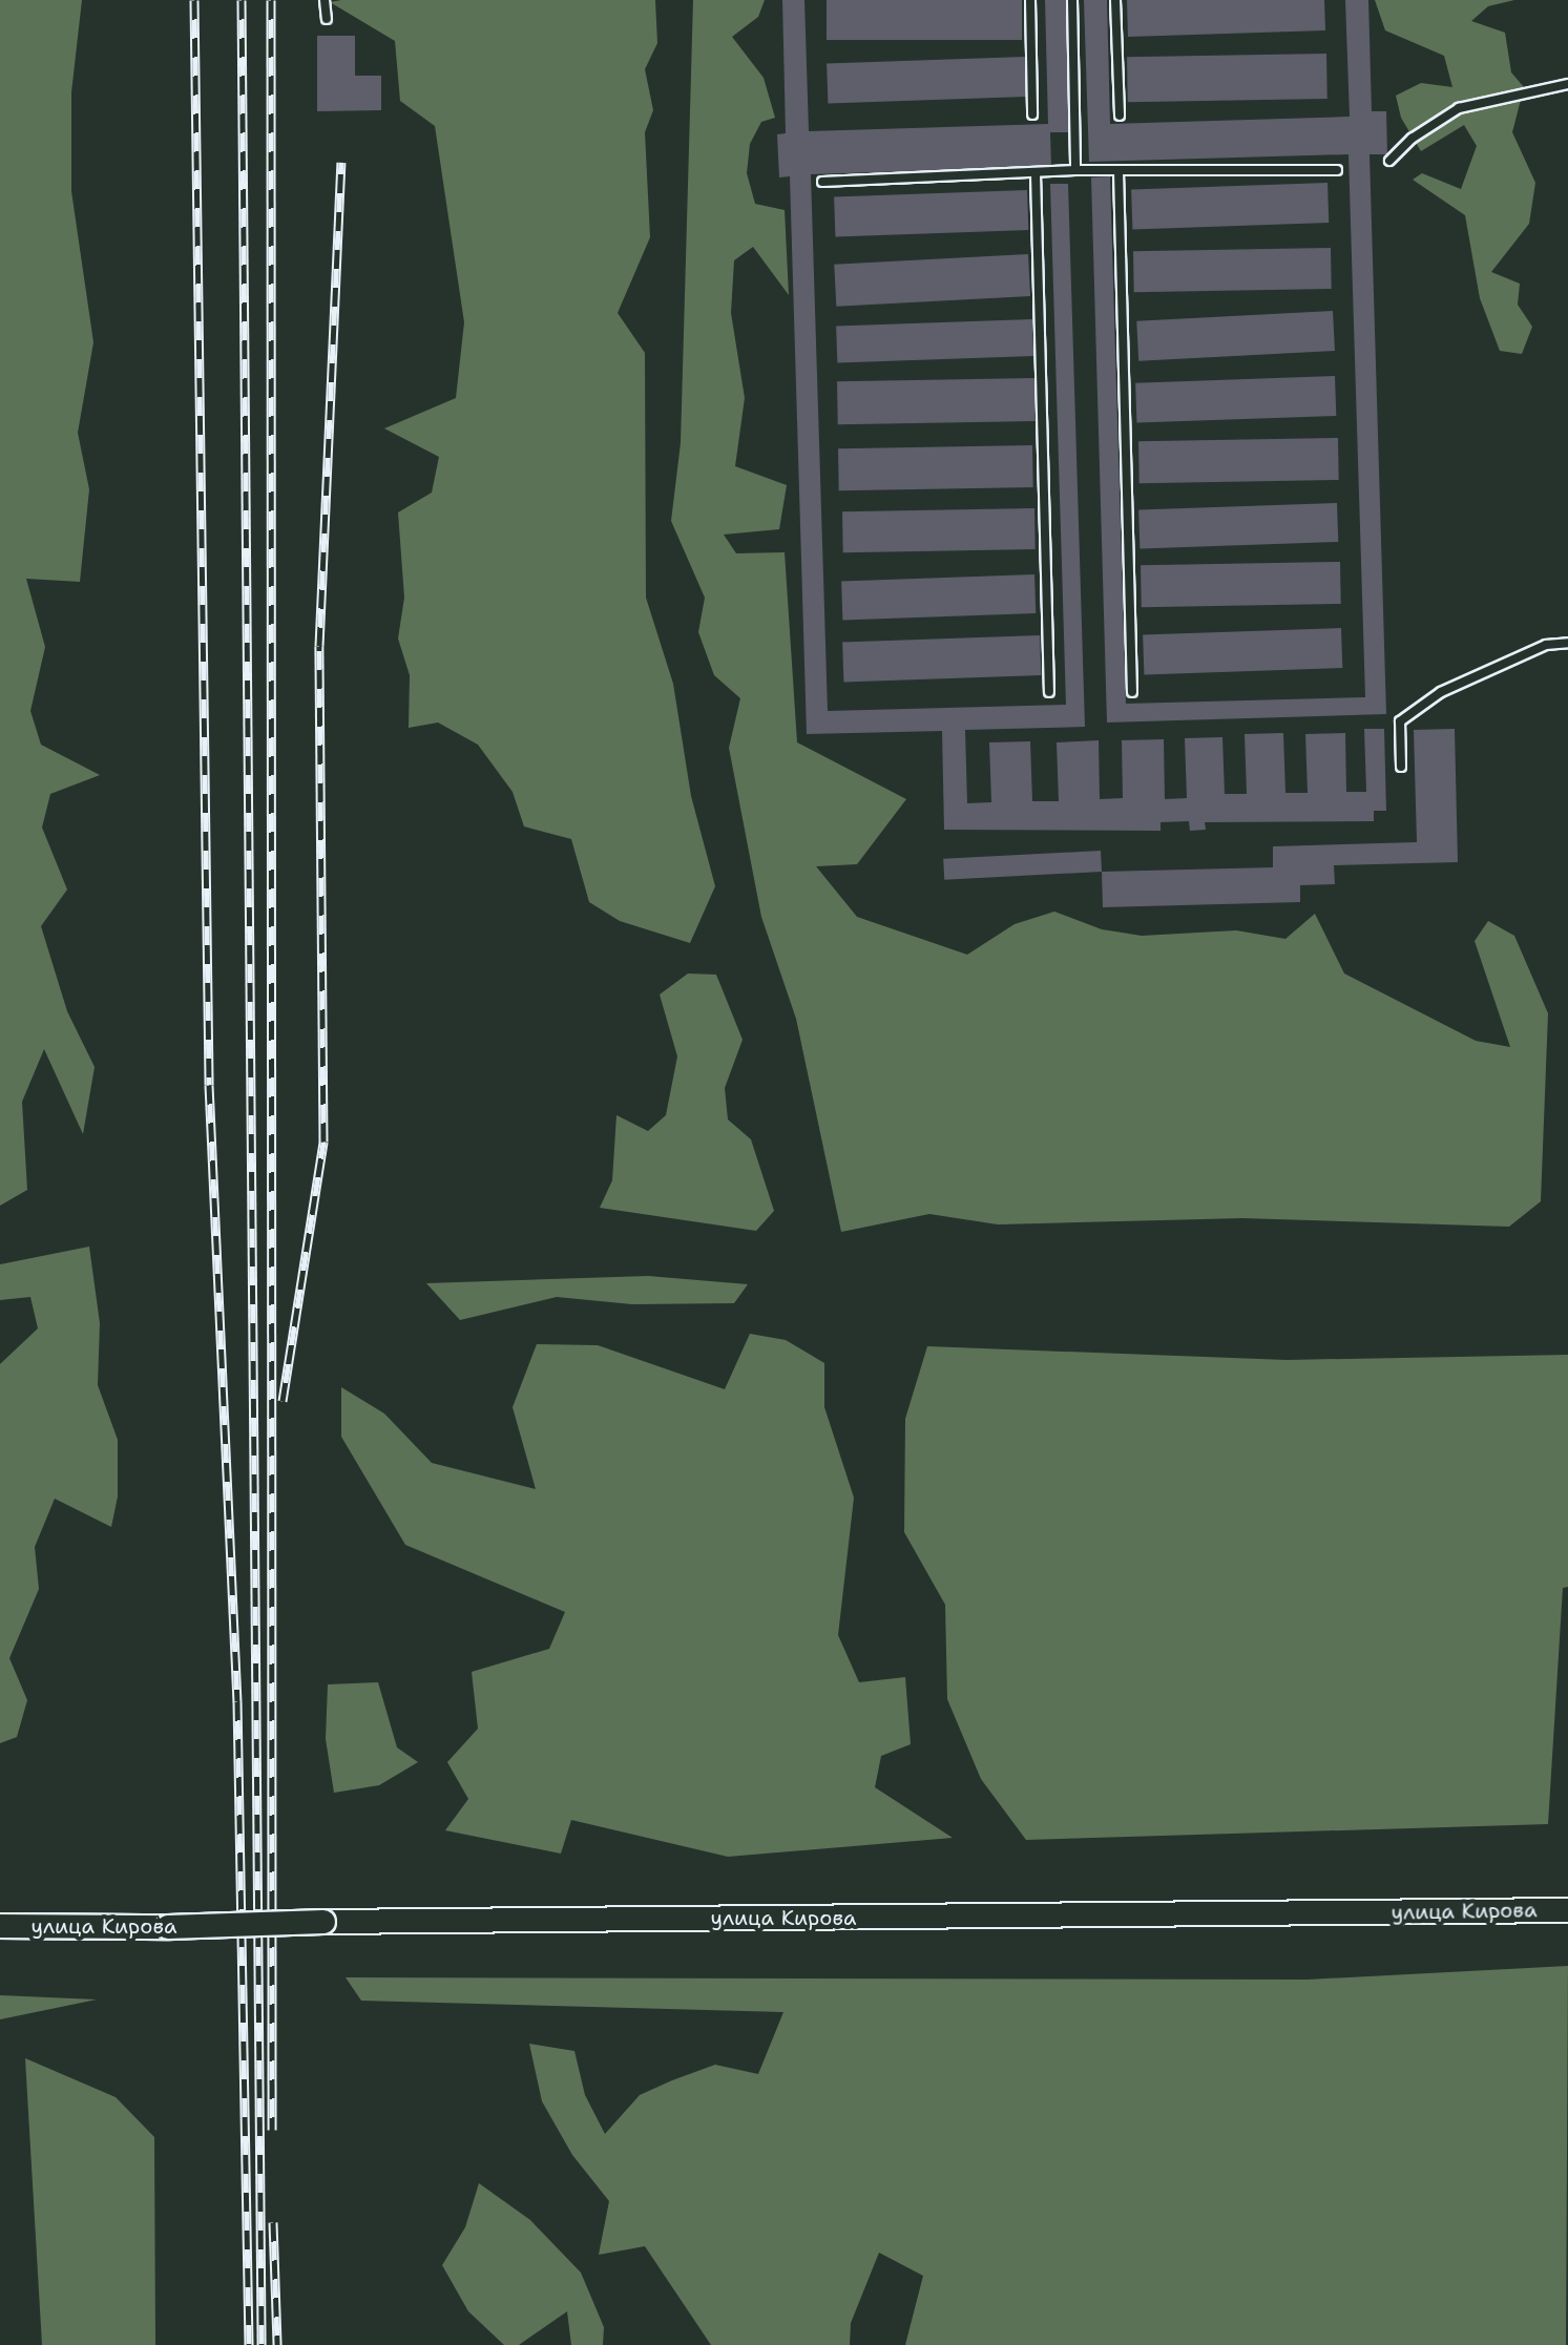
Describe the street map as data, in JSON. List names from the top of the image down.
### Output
{
  "streets": {
    "street": ["улица Кирова"]
  }
}
